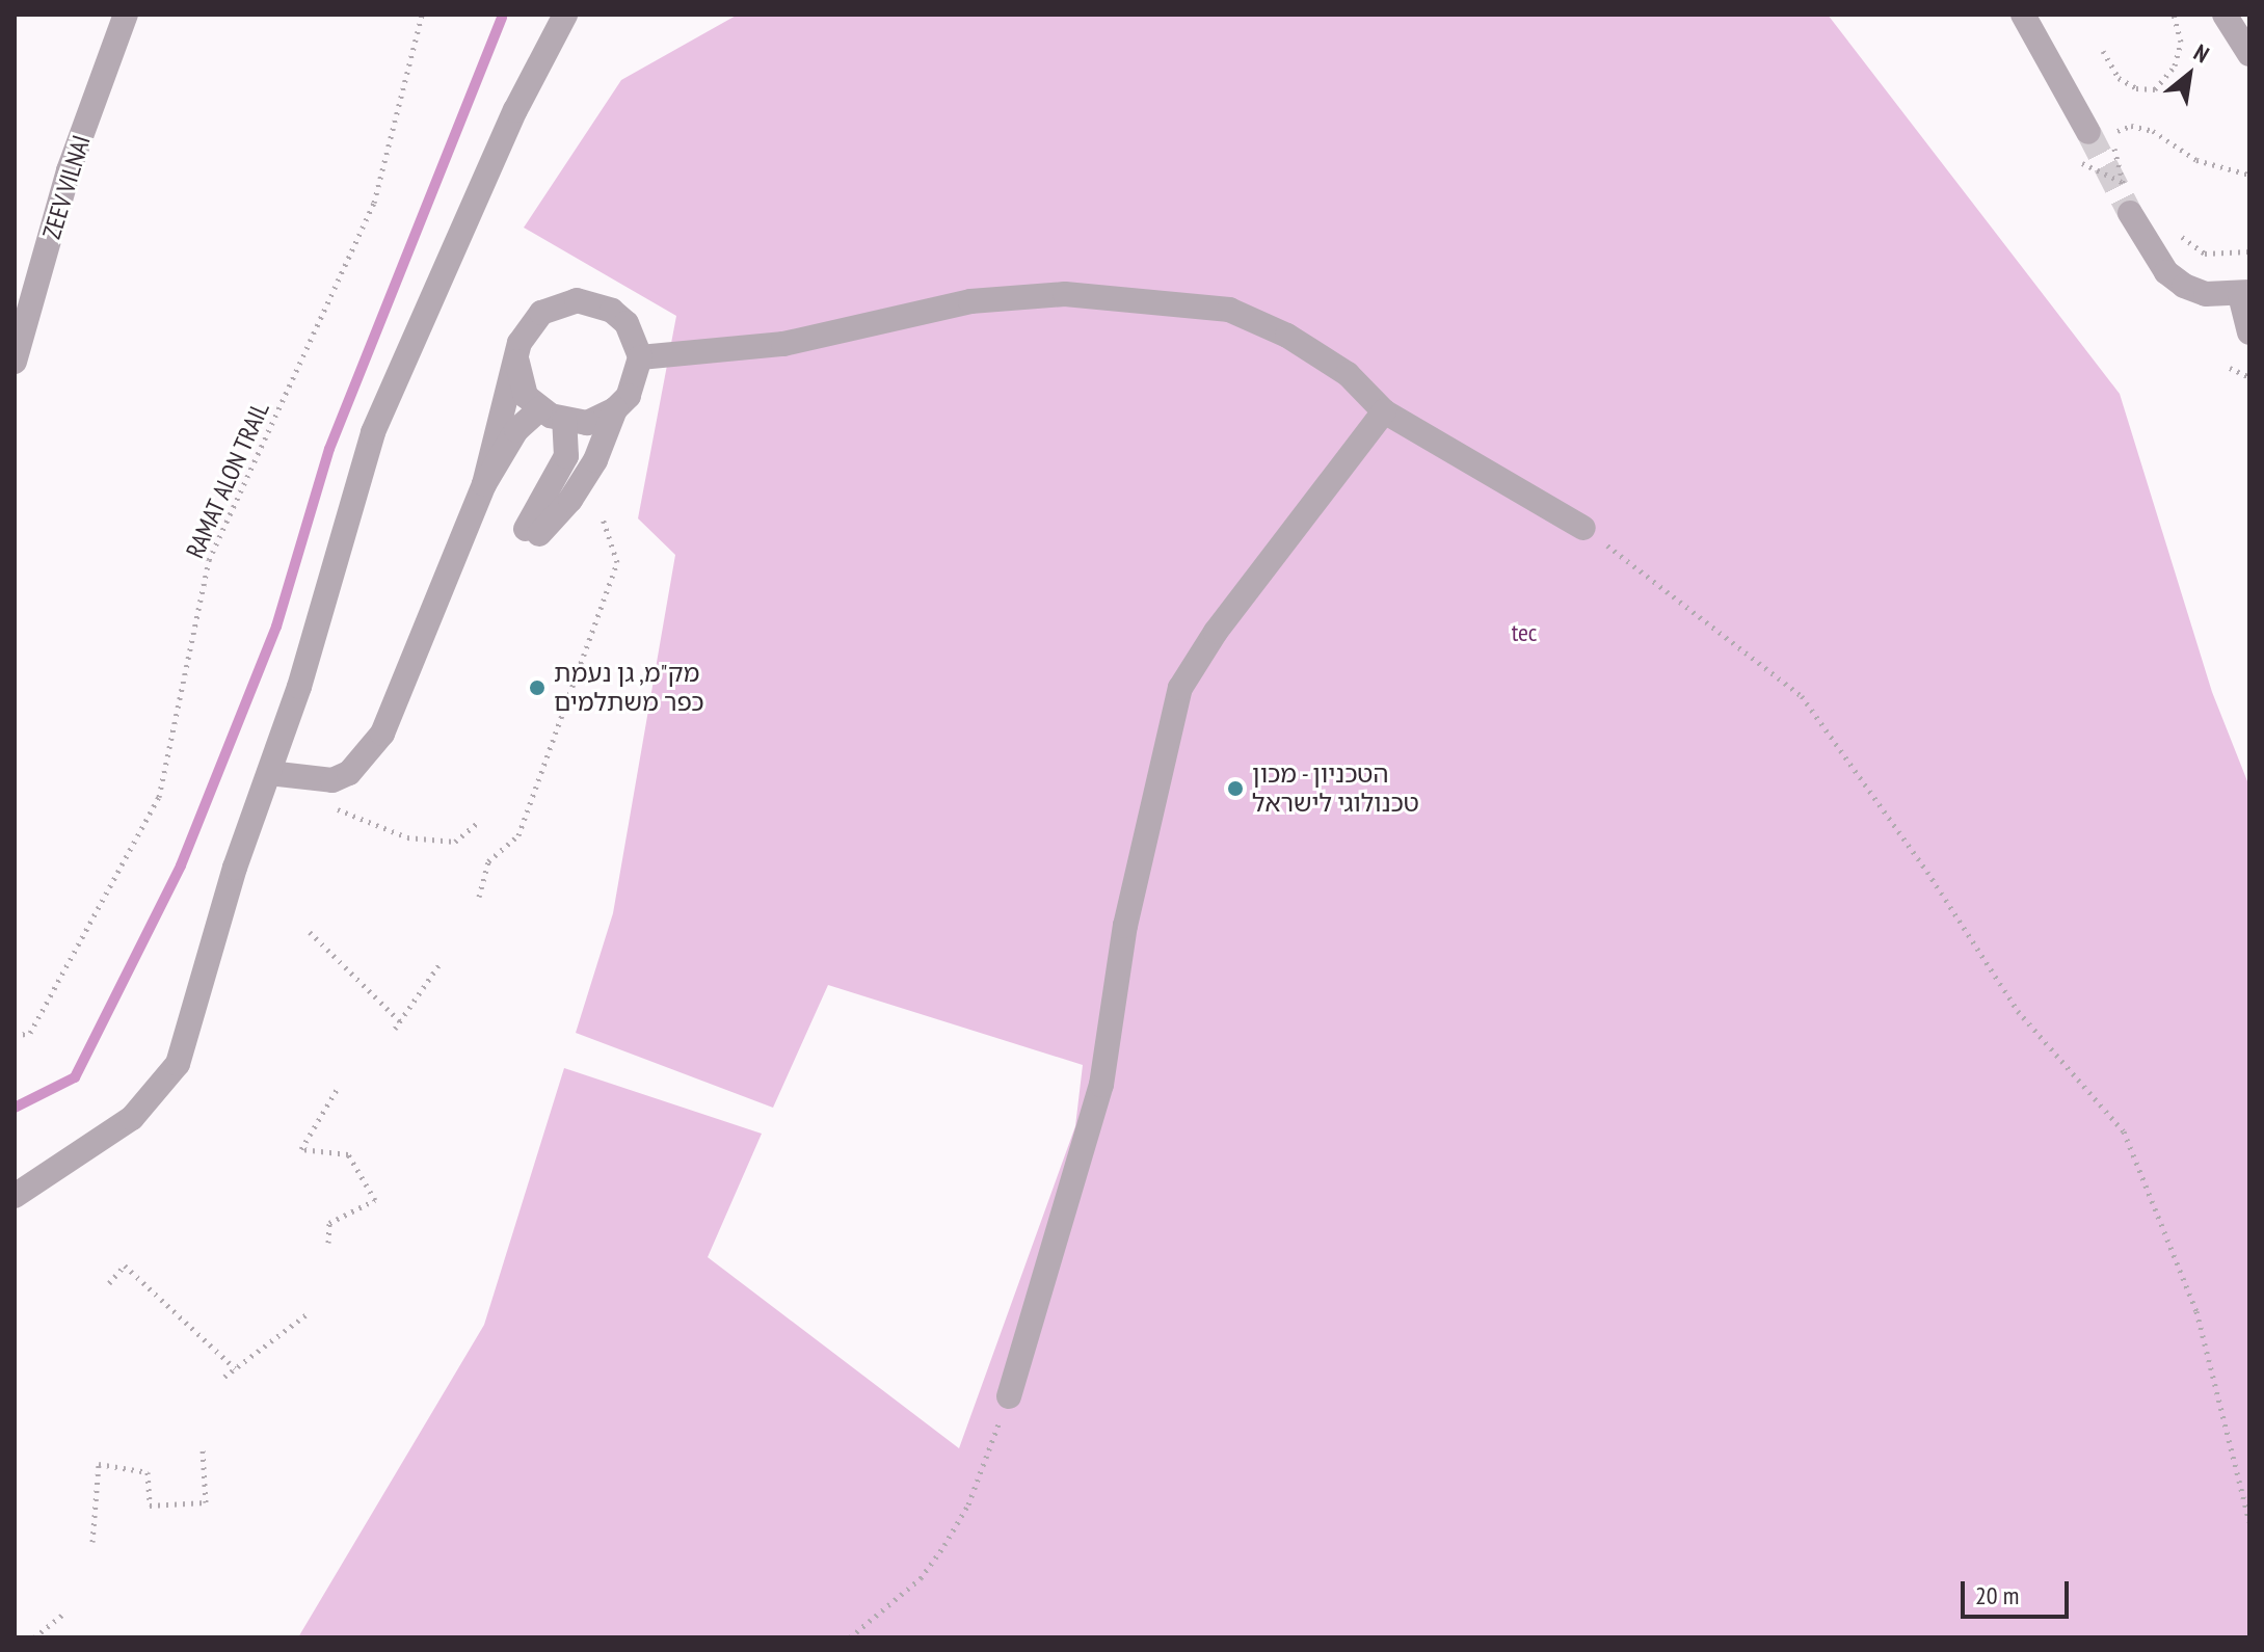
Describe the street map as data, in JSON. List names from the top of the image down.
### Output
{
  "streets": {
    "street": ["ZEEV VILNAI"],
    "path": ["RAMAT ALON TRAIL"]
  },
  "parks": ["tec"],
  "places": ["מק\"מ, גן נעמת כפר משתלמים", "הטכניון - מכון טכנולוגי לישראל"],
  "scale_bar": "20 m",
  "north": "top right"
}
